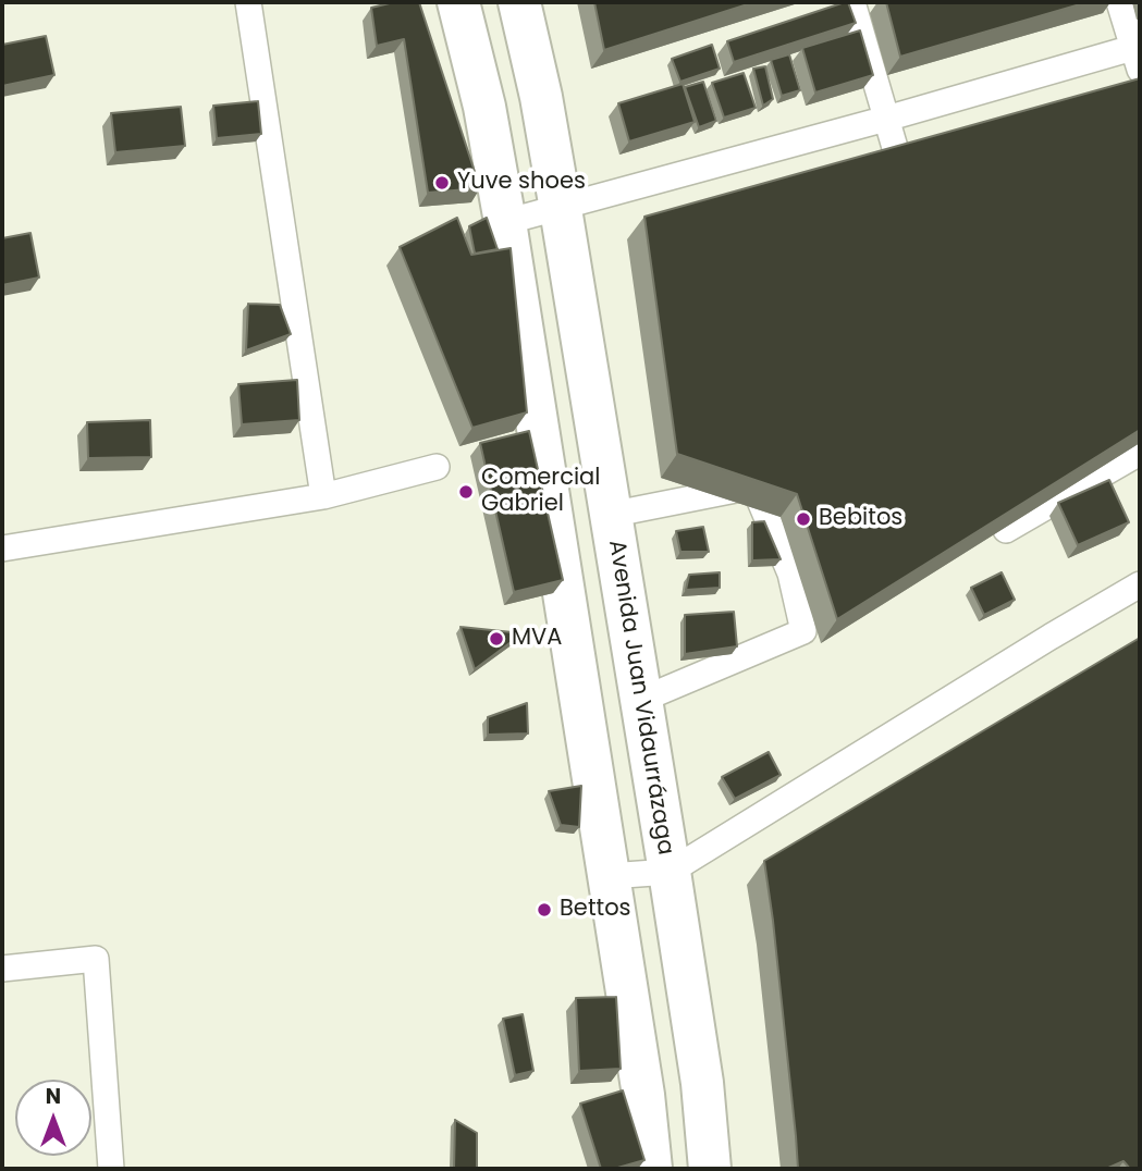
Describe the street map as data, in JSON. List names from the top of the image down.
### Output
{
  "streets": {
    "main road": ["Avenida Juan Vidaurrázaga"]
  },
  "places": [
    "Yuve shoes",
    "Comercial Gabriel",
    "Bebitos",
    "MVA",
    "Bettos"
  ],
  "north": "top"
}
